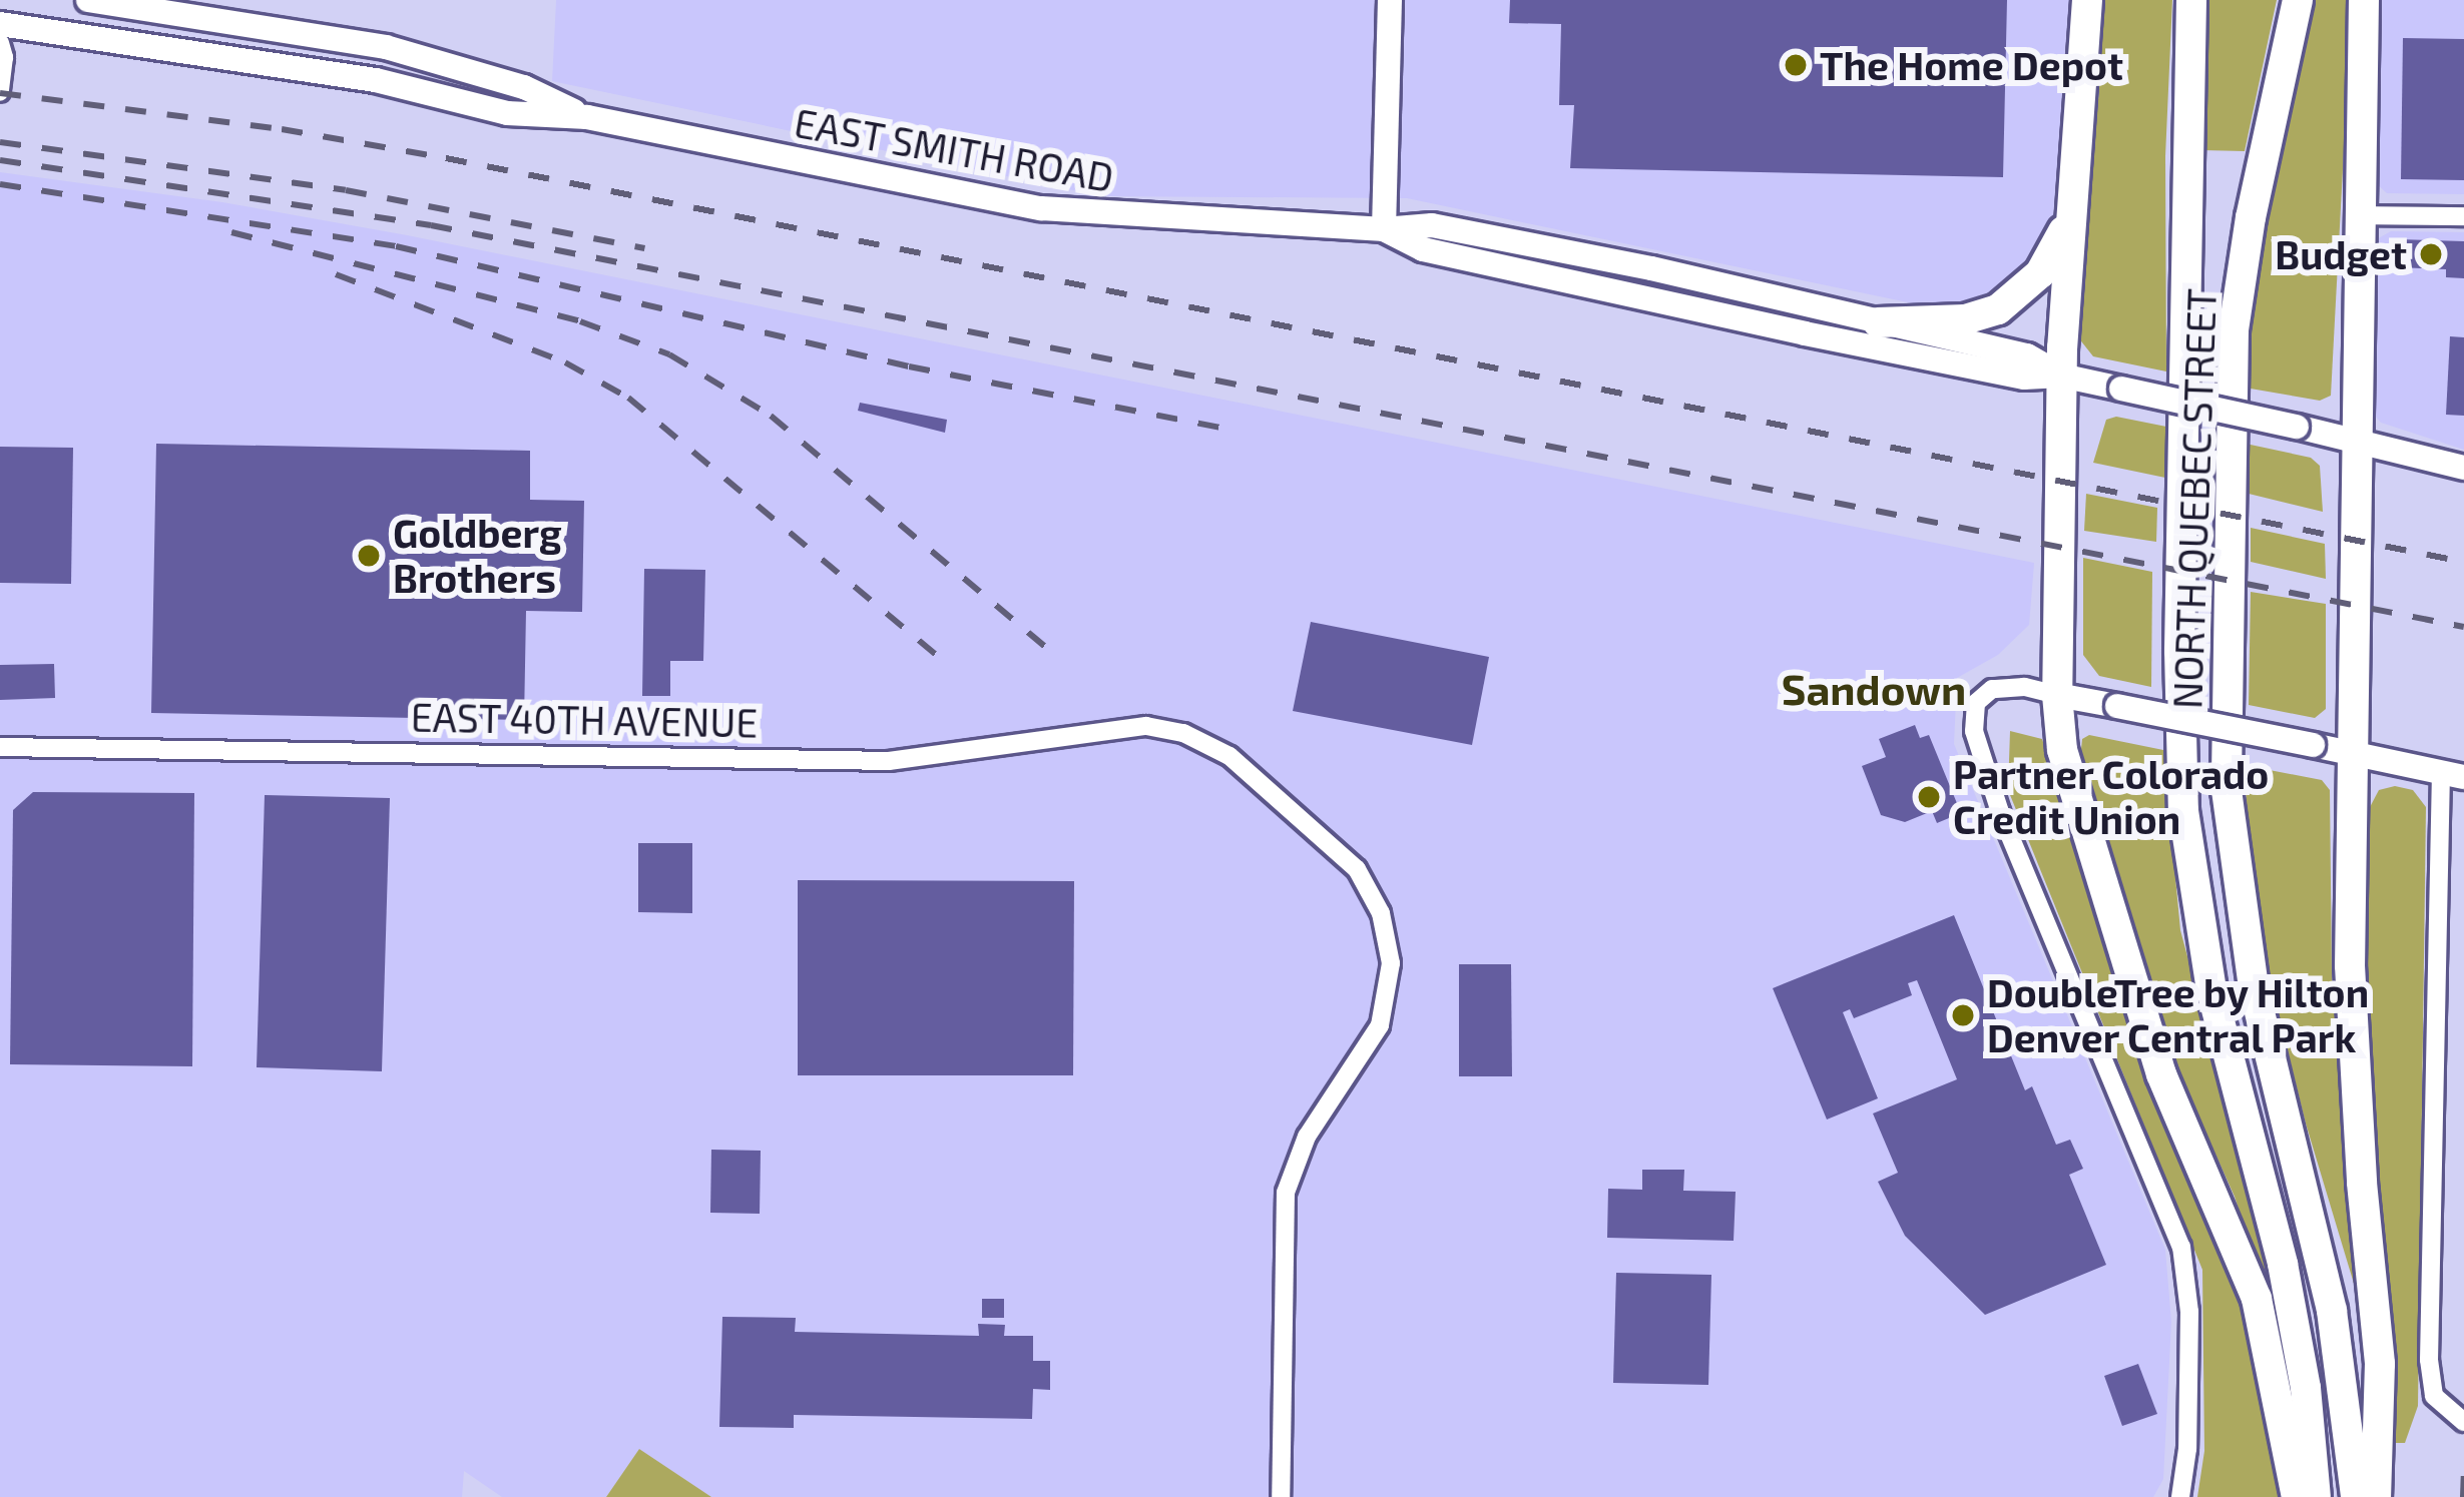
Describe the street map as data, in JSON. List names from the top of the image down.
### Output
{
  "streets": {
    "main road": ["NORTH QUEBEC STREET"],
    "street": ["EAST SMITH ROAD", "EAST 40TH AVENUE"]
  },
  "districts": ["Sandown"],
  "places": [
    "The Home Depot",
    "Budget",
    "Goldberg Brothers",
    "Partner Colorado Credit Union",
    "DoubleTree by Hilton Denver Central Park"
  ]
}
